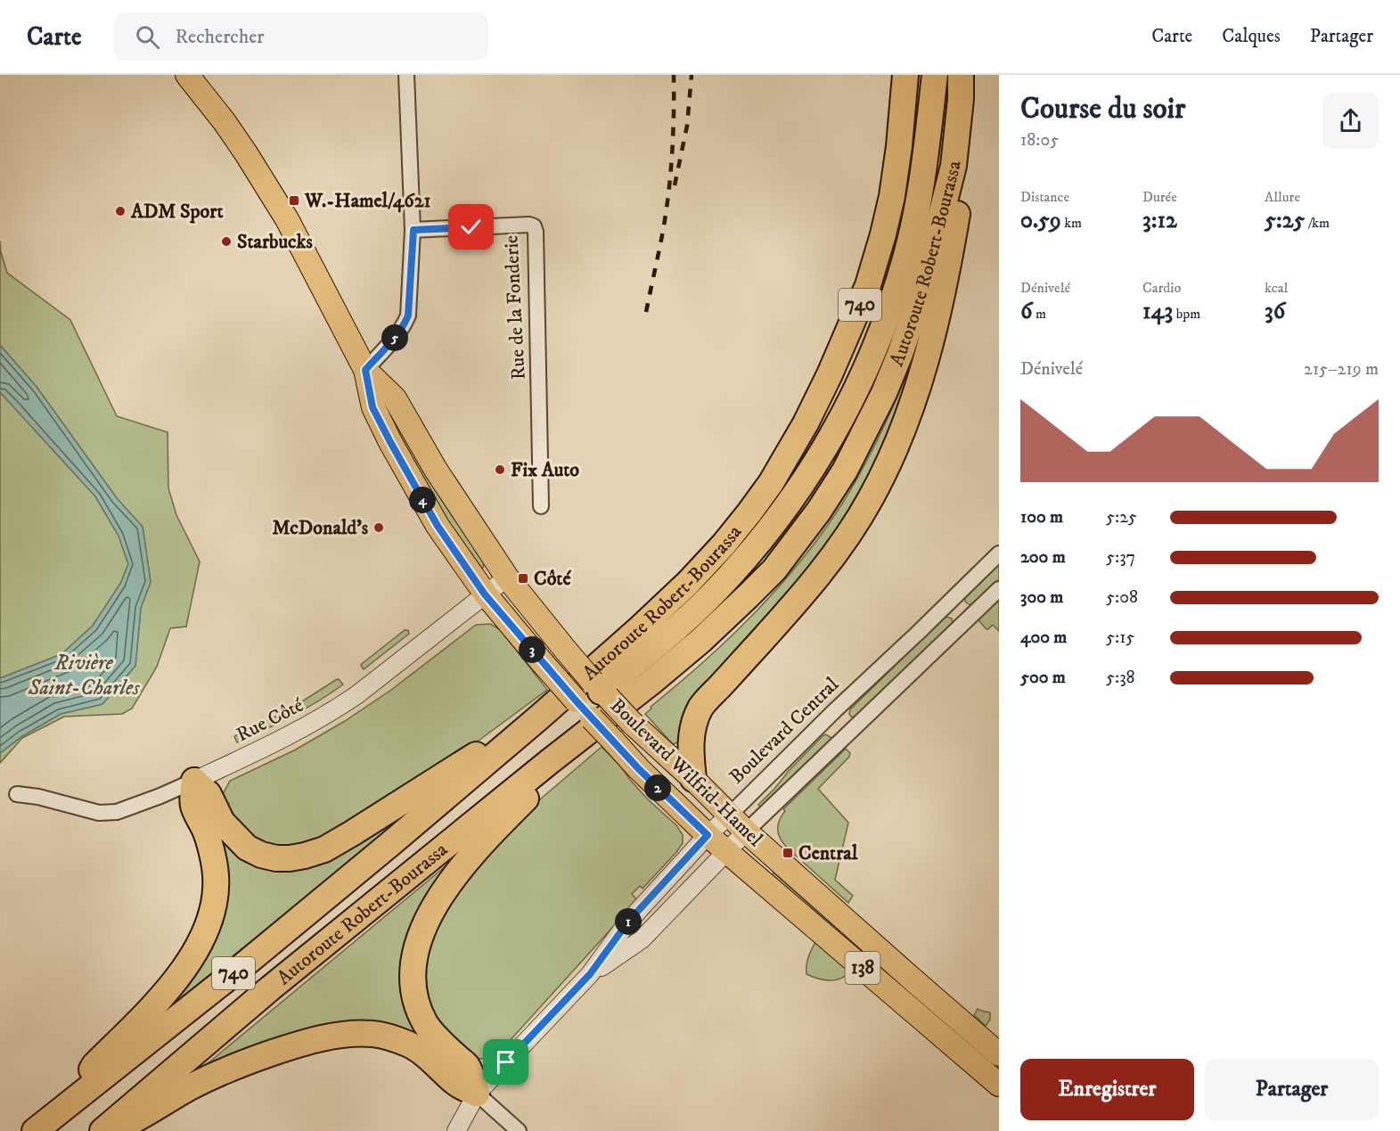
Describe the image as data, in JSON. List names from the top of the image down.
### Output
{
  "streets": {
    "highway": ["Autoroute Robert-Bourassa", "740"],
    "main road": ["Boulevard Wilfrid-Hamel", "138"],
    "street": ["Rue de la Fonderie", "Rue Côté", "Boulevard Central"]
  },
  "crossings": [
    ["Rue Côté", "Boulevard Wilfrid-Hamel"],
    ["Boulevard Central", "Boulevard Wilfrid-Hamel"]
  ],
  "water": ["Rivière Saint-Charles"],
  "places": {
    "transit": ["W.-Hamel/4621", "Côté", "Central"],
    "other": [
      "ADM Sport",
      "Starbucks",
      "Fix Auto",
      "McDonald's"
    ]
  },
  "page": {
    "header": "Carte",
    "search": "Rechercher",
    "nav": ["Carte", "Calques", "Partager"],
    "heading": ["Course du soir", "18:05"],
    "stats": [
      ["Distance", "0.59 km"],
      ["Durée", "3:12"],
      ["Allure", "5:25 /km"],
      ["Dénivelé", "6 m"],
      ["Cardio", "143 bpm"],
      ["kcal", "36"]
    ],
    "pins": [
      "5",
      "4",
      "3",
      "2",
      "1"
    ],
    "chart": ["Dénivelé", "215–219 m"],
    "list": [
      {
        "name": "100 m",
        "note": "5:25"
      },
      {
        "name": "200 m",
        "note": "5:37"
      },
      {
        "name": "300 m",
        "note": "5:08"
      },
      {
        "name": "400 m",
        "note": "5:15"
      },
      {
        "name": "500 m",
        "note": "5:38"
      }
    ],
    "buttons": ["Enregistrer", "Partager"]
  }
}
